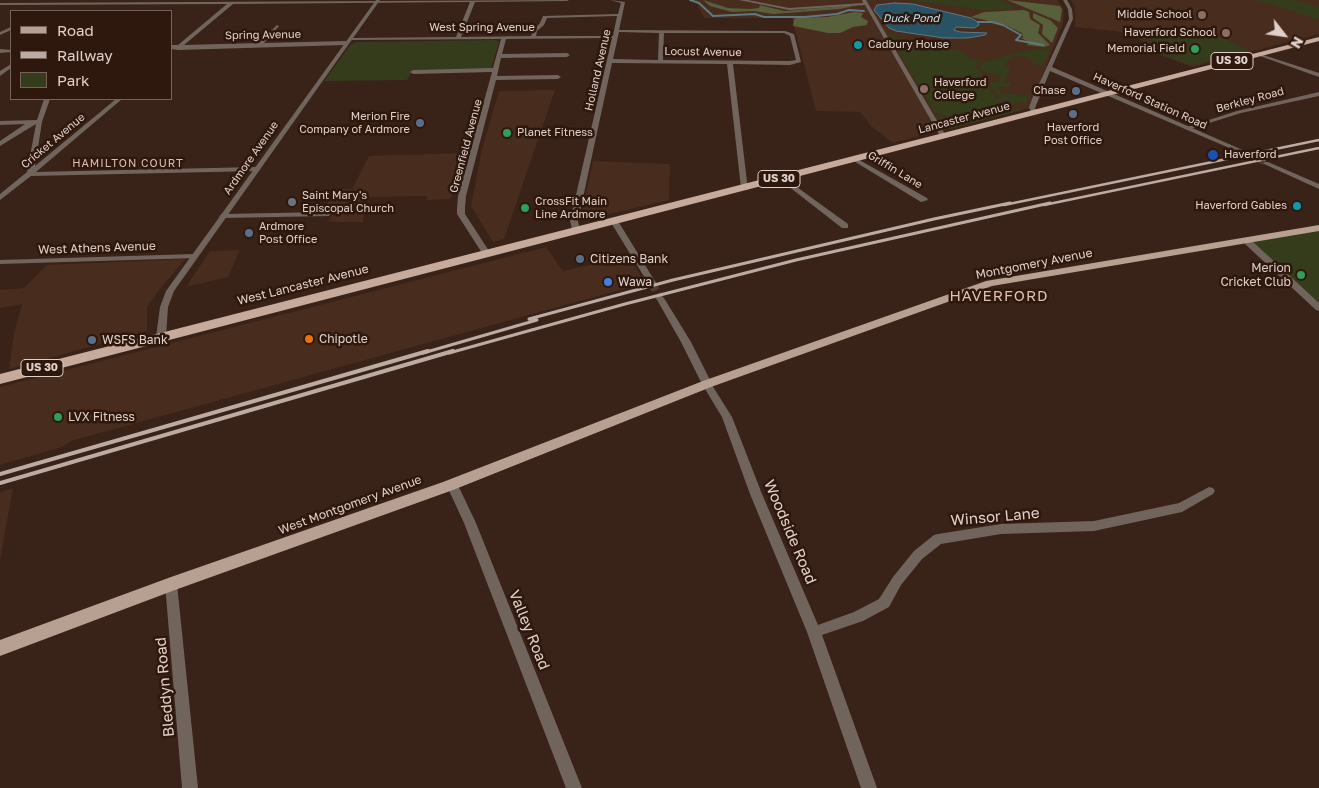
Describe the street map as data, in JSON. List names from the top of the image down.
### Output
{
  "streets": {
    "highway": ["US 30", "Lancaster Avenue", "West Lancaster Avenue"],
    "main road": ["Montgomery Avenue", "West Montgomery Avenue"],
    "street": [
      "West Spring Avenue",
      "Spring Avenue",
      "Locust Avenue",
      "Holland Avenue",
      "Berkley Road",
      "Haverford Station Road",
      "Cricket Avenue",
      "Greenfield Avenue",
      "Ardmore Avenue",
      "Griffin Lane",
      "West Athens Avenue",
      "Winsor Lane",
      "Woodside Road",
      "Valley Road",
      "Bleddyn Road"
    ]
  },
  "crossings": [
    ["West Spring Avenue", "Spring Avenue"],
    ["West Spring Avenue", "Holland Avenue"],
    ["West Spring Avenue", "Greenfield Avenue"],
    ["West Spring Avenue", "Ardmore Avenue"],
    ["Spring Avenue", "Ardmore Avenue"],
    ["Locust Avenue", "Holland Avenue"],
    ["Holland Avenue", "West Lancaster Avenue"],
    ["Berkley Road", "Haverford Station Road"],
    ["Haverford Station Road", "Lancaster Avenue"],
    ["Lancaster Avenue", "Griffin Lane"],
    ["Lancaster Avenue", "West Lancaster Avenue"],
    ["Greenfield Avenue", "West Lancaster Avenue"],
    ["Ardmore Avenue", "West Athens Avenue"],
    ["Ardmore Avenue", "West Lancaster Avenue"],
    ["Montgomery Avenue", "West Montgomery Avenue"],
    ["Montgomery Avenue", "Woodside Road"],
    ["West Montgomery Avenue", "Woodside Road"],
    ["West Montgomery Avenue", "Valley Road"],
    ["West Montgomery Avenue", "Bleddyn Road"],
    ["Winsor Lane", "Woodside Road"]
  ],
  "districts": ["HAMILTON COURT", "HAVERFORD"],
  "water": ["Duck Pond"],
  "places": [
    "Middle School",
    "Haverford School",
    "Cadbury House",
    "Memorial Field",
    "Haverford College",
    "Chase",
    "Haverford Post Office",
    "Merion Fire Company of Ardmore",
    "Planet Fitness",
    "Haverford",
    "Saint Mary's Episcopal Church",
    "Haverford Gables",
    "CrossFit Main Line Ardmore",
    "Ardmore Post Office",
    "Citizens Bank",
    "Merion Cricket Club",
    "Wawa",
    "Chipotle",
    "WSFS Bank",
    "LVX Fitness"
  ],
  "legend": ["Road", "Railway", "Park"],
  "north": "bottom right"
}
